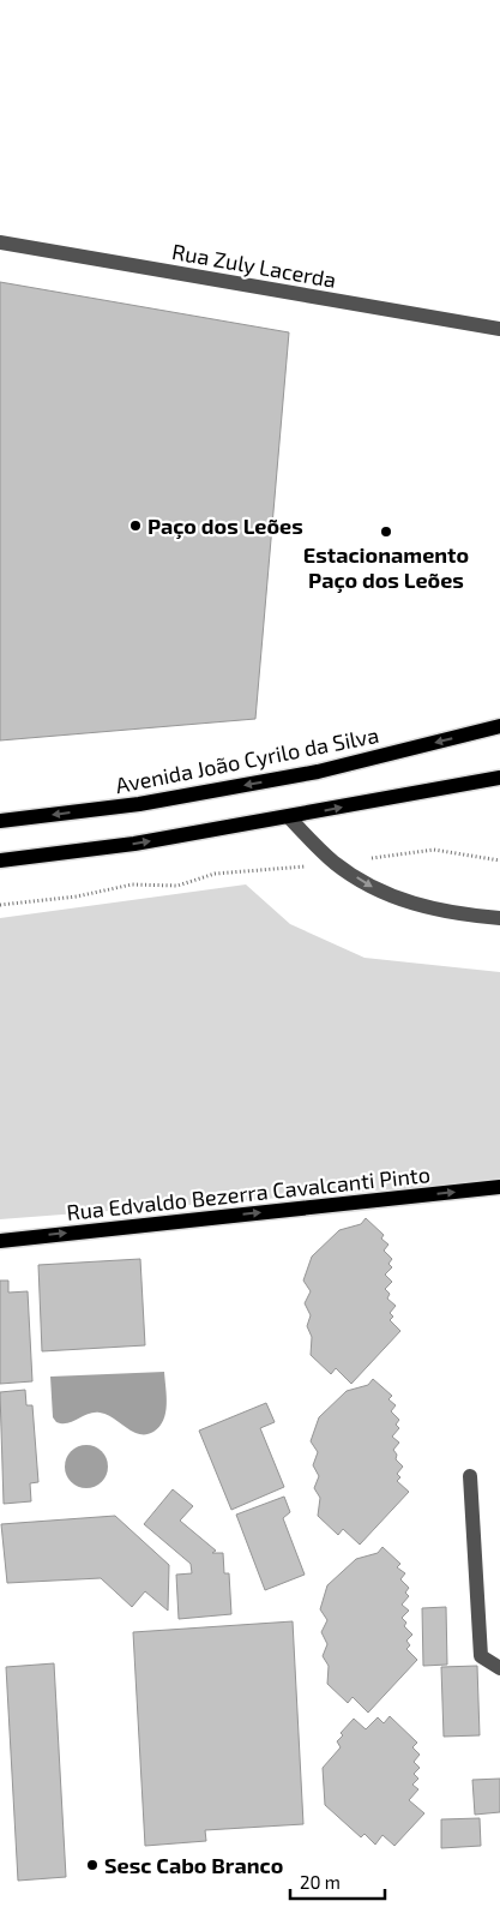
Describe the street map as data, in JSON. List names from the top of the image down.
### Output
{
  "streets": {
    "main road": ["Avenida João Cyrilo da Silva", "Rua Edvaldo Bezerra Cavalcanti Pinto"],
    "street": ["Rua Zuly Lacerda"]
  },
  "one_way": ["Rua Edvaldo Bezerra Cavalcanti Pinto"],
  "places": ["Paço dos Leões", "Estacionamento Paço dos Leões", "Sesc Cabo Branco"],
  "scale_bar": "20 m"
}
